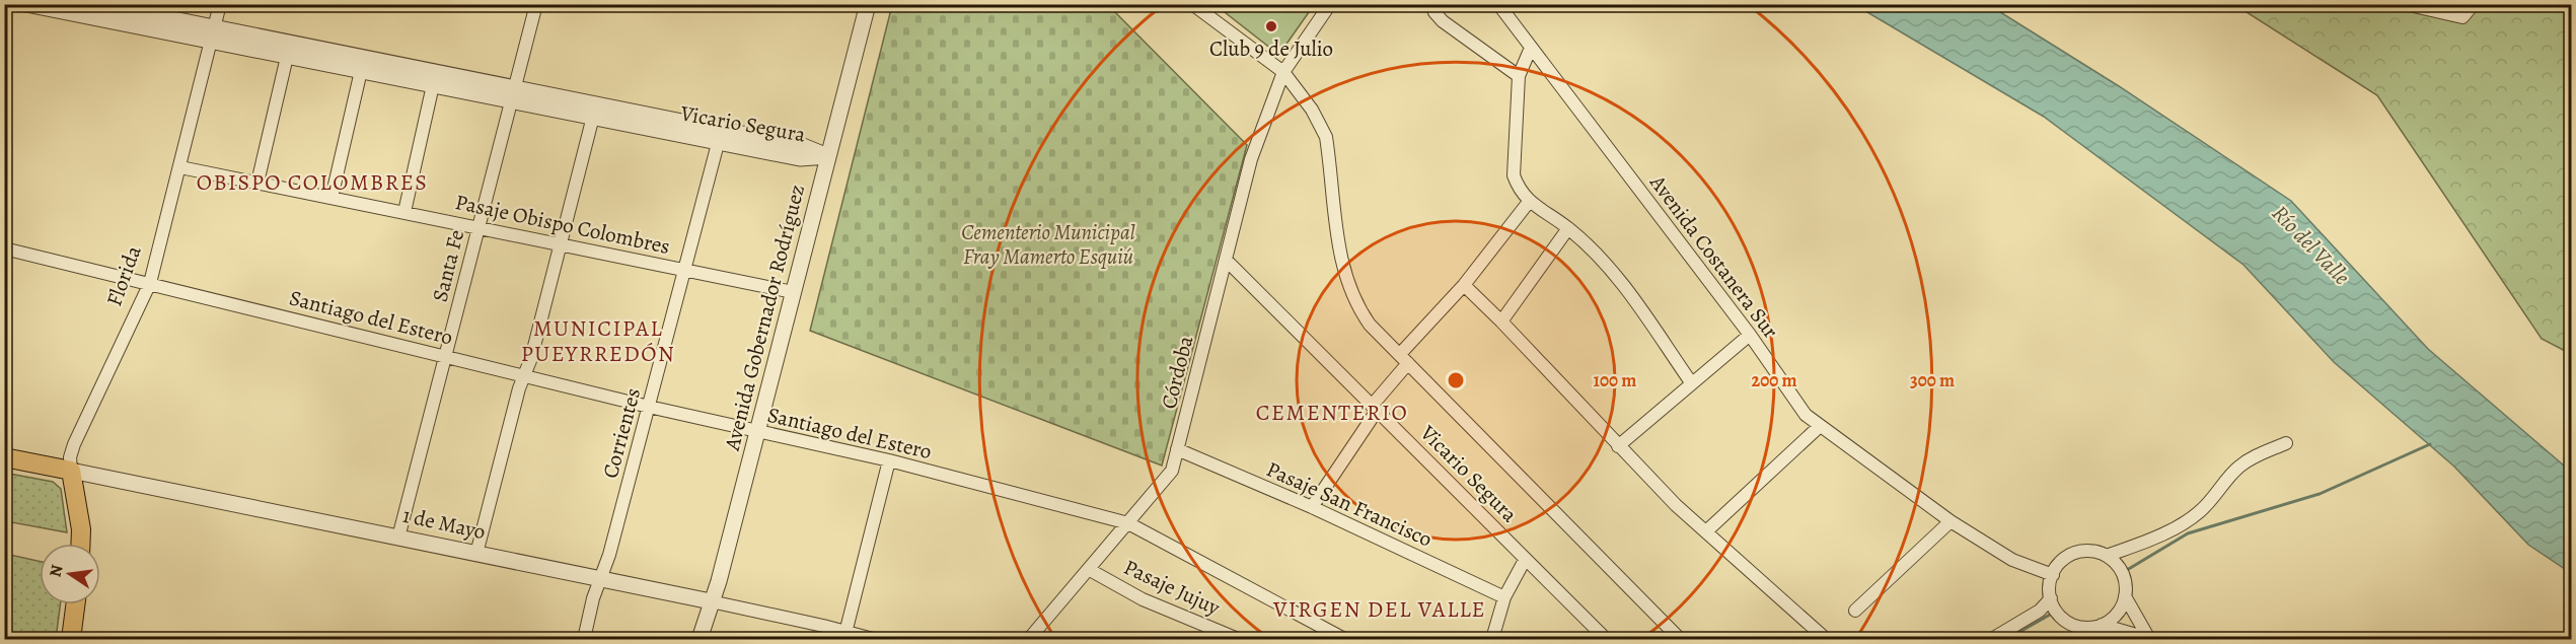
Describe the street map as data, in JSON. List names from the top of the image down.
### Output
{
  "streets": {
    "main road": ["Florida", "1 de Mayo"],
    "street": [
      "Vicario Segura",
      "Pasaje Obispo Colombres",
      "Avenida Costanera Sur",
      "Santa Fe",
      "Santiago del Estero",
      "Avenida Gobernador Rodríguez",
      "Córdoba",
      "Corrientes",
      "Pasaje San Francisco",
      "Pasaje Jujuy"
    ]
  },
  "crossings": [
    ["Vicario Segura", "Santa Fe"],
    ["Vicario Segura", "Florida"],
    ["Vicario Segura", "Avenida Gobernador Rodríguez"],
    ["Vicario Segura", "Córdoba"],
    ["Vicario Segura", "Corrientes"],
    ["Pasaje Obispo Colombres", "Santa Fe"],
    ["Pasaje Obispo Colombres", "Florida"],
    ["Pasaje Obispo Colombres", "Avenida Gobernador Rodríguez"],
    ["Pasaje Obispo Colombres", "Corrientes"],
    ["Santa Fe", "Santiago del Estero"],
    ["Santa Fe", "1 de Mayo"],
    ["Florida", "Santiago del Estero"],
    ["Florida", "1 de Mayo"],
    ["Santiago del Estero", "Avenida Gobernador Rodríguez"],
    ["Santiago del Estero", "Córdoba"],
    ["Santiago del Estero", "Corrientes"],
    ["Avenida Gobernador Rodríguez", "1 de Mayo"],
    ["Córdoba", "Pasaje San Francisco"],
    ["Córdoba", "Pasaje Jujuy"],
    ["Corrientes", "1 de Mayo"]
  ],
  "districts": [
    "OBISPO COLOMBRES",
    "MUNICIPAL PUEYRREDÓN",
    "CEMENTERIO",
    "VIRGEN DEL VALLE"
  ],
  "water": ["Río del Valle"],
  "parks": ["Cementerio Municipal Fray Mamerto Esquiú"],
  "places": ["Club 9 de Julio"],
  "north": "left",
  "rings": ["100 m", "200 m", "300 m"]
}
